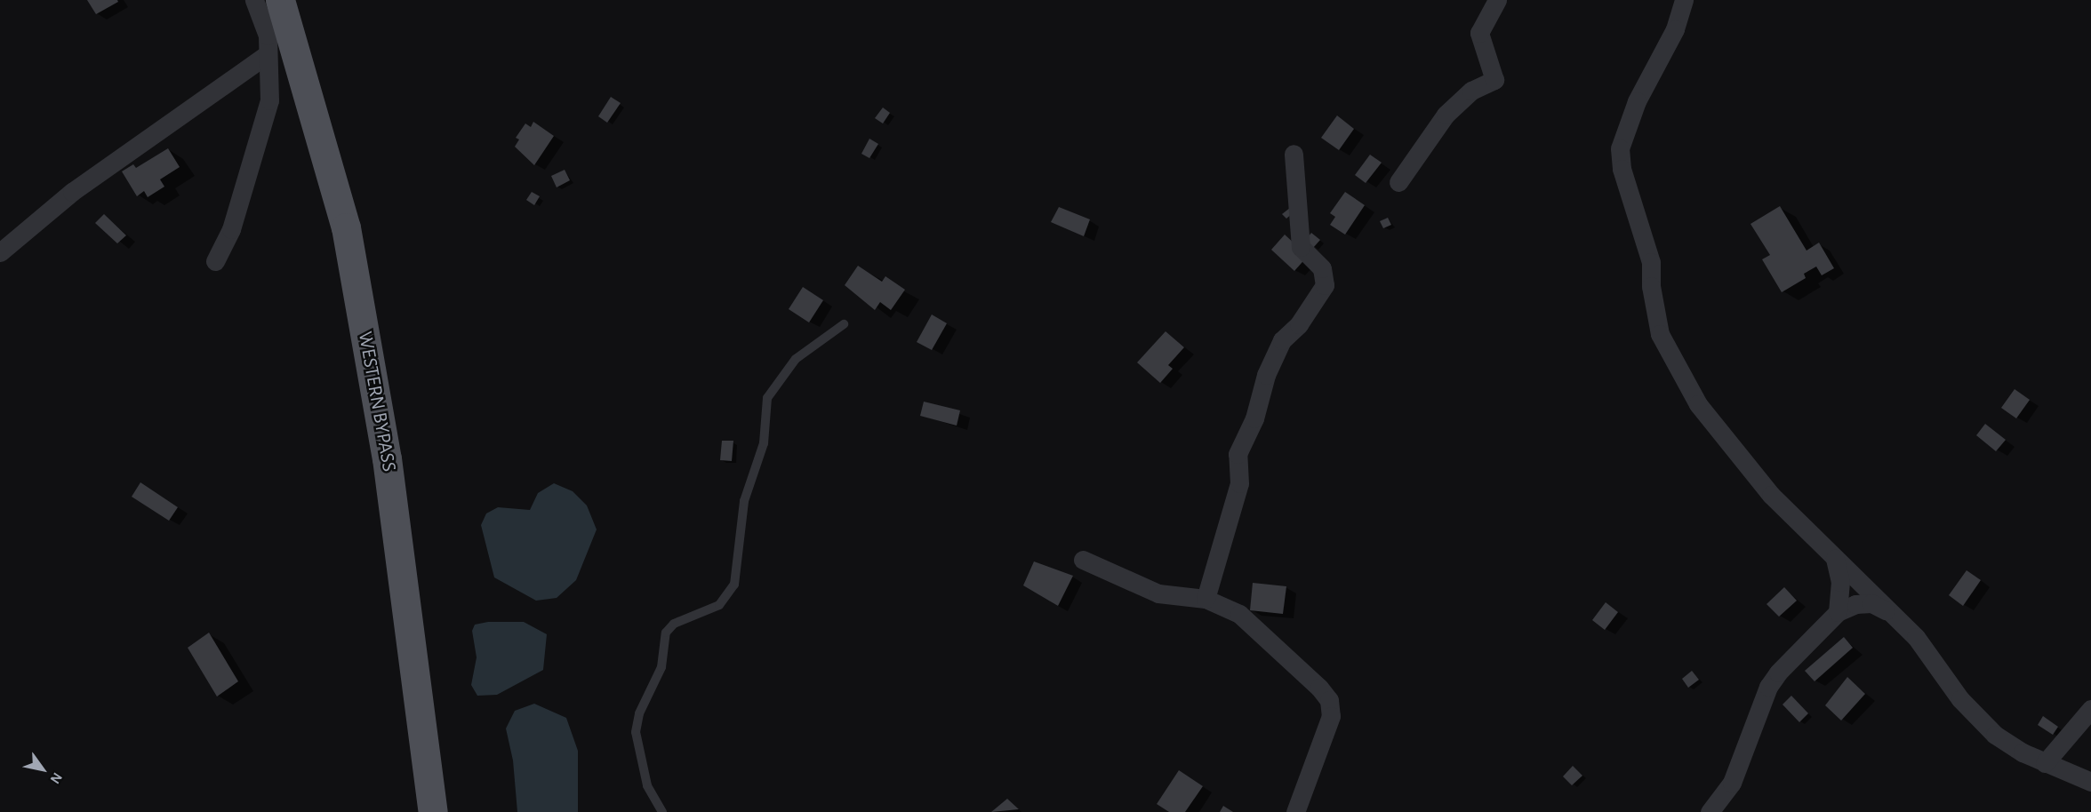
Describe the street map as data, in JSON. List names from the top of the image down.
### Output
{
  "streets": {
    "main road": ["WESTERN BYPASS"]
  },
  "north": "bottom right"
}
